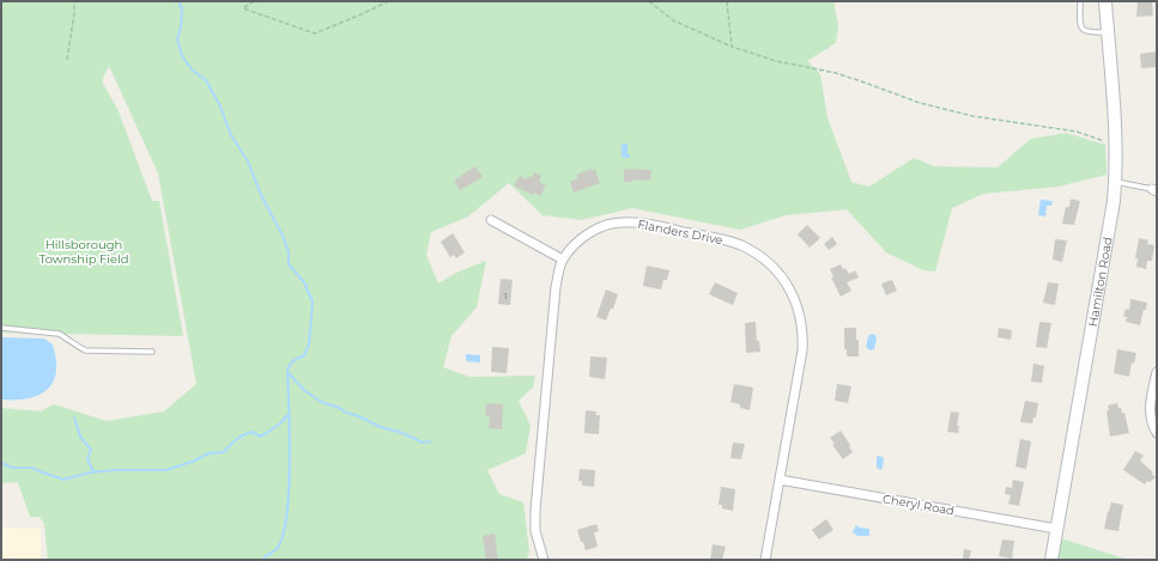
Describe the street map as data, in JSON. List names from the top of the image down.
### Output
{
  "streets": {
    "street": ["Flanders Drive", "Hamilton Road", "Cheryl Road"]
  },
  "crossings": [
    ["Flanders Drive", "Cheryl Road"],
    ["Hamilton Road", "Cheryl Road"]
  ],
  "parks": ["Hillsborough Township Field"],
  "house_numbers": ["1"]
}
